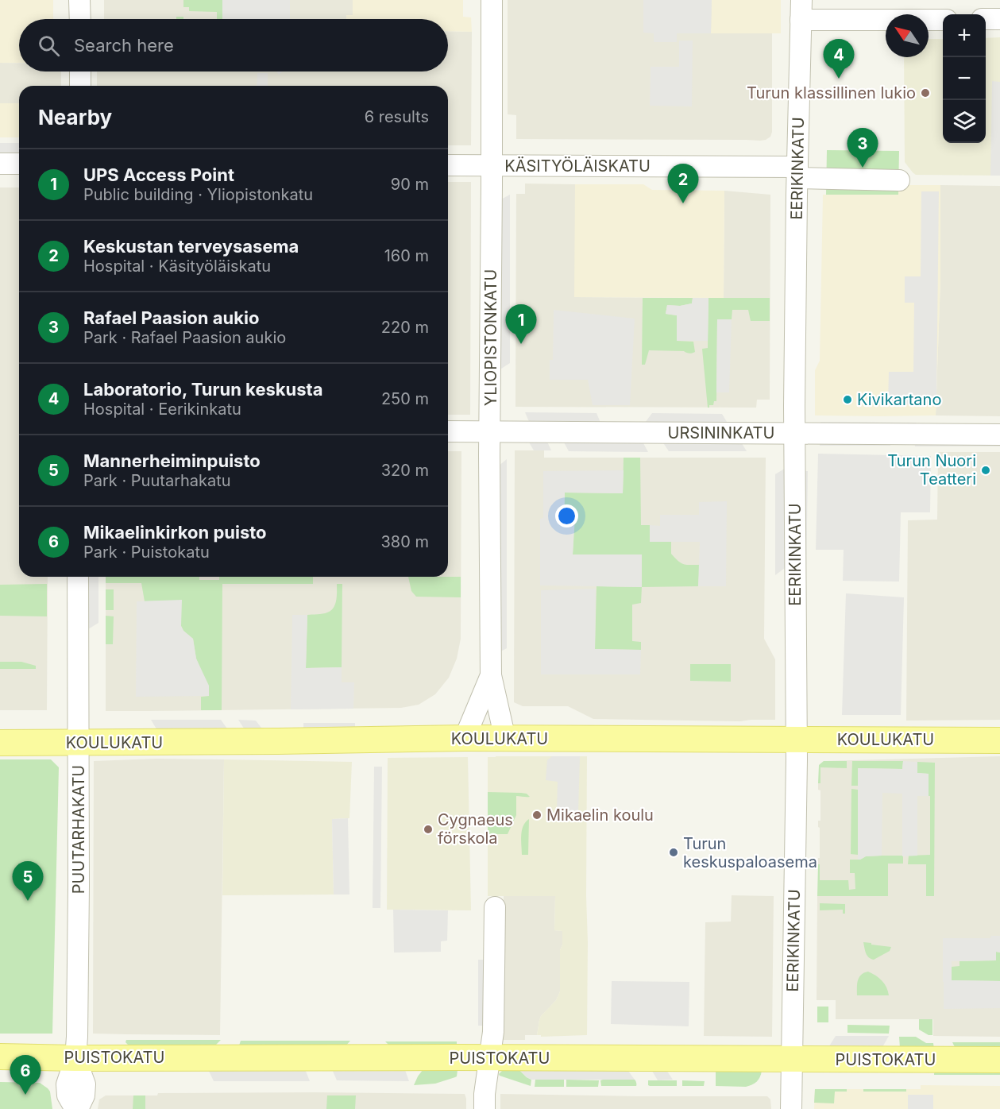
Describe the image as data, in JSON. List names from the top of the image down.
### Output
{
  "streets": {
    "main road": ["KOULUKATU", "PUISTOKATU"],
    "street": [
      "KÄSITYÖLÄISKATU",
      "EERIKINKATU",
      "YLIOPISTONKATU",
      "URSININKATU",
      "PUUTARHAKATU"
    ]
  },
  "crossings": [
    ["KÄSITYÖLÄISKATU", "EERIKINKATU"],
    ["KÄSITYÖLÄISKATU", "YLIOPISTONKATU"],
    ["EERIKINKATU", "URSININKATU"],
    ["EERIKINKATU", "KOULUKATU"],
    ["EERIKINKATU", "PUISTOKATU"],
    ["YLIOPISTONKATU", "URSININKATU"],
    ["YLIOPISTONKATU", "KOULUKATU"],
    ["KOULUKATU", "PUUTARHAKATU"],
    ["PUUTARHAKATU", "PUISTOKATU"]
  ],
  "places": [
    "Turun klassillinen lukio",
    "Kivikartano",
    "Turun Nuori Teatteri",
    "Mikaelin koulu",
    "Cygnaeus förskola",
    "Turun keskuspaloasema"
  ],
  "north": "top left",
  "page": {
    "map_buttons": ["+", "−"],
    "search": "Search here",
    "pins": [
      "4",
      "3",
      "2",
      "1",
      "5",
      "6"
    ],
    "heading": ["Nearby", "6 results"],
    "list": [
      {
        "mark": "1",
        "name": "UPS Access Point",
        "note": "Public building · Yliopistonkatu",
        "value": "90 m"
      },
      {
        "mark": "2",
        "name": "Keskustan terveysasema",
        "note": "Hospital · Käsityöläiskatu",
        "value": "160 m"
      },
      {
        "mark": "3",
        "name": "Rafael Paasion aukio",
        "note": "Park · Rafael Paasion aukio",
        "value": "220 m"
      },
      {
        "mark": "4",
        "name": "Laboratorio, Turun keskusta",
        "note": "Hospital · Eerikinkatu",
        "value": "250 m"
      },
      {
        "mark": "5",
        "name": "Mannerheiminpuisto",
        "note": "Park · Puutarhakatu",
        "value": "320 m"
      },
      {
        "mark": "6",
        "name": "Mikaelinkirkon puisto",
        "note": "Park · Puistokatu",
        "value": "380 m"
      }
    ]
  }
}
